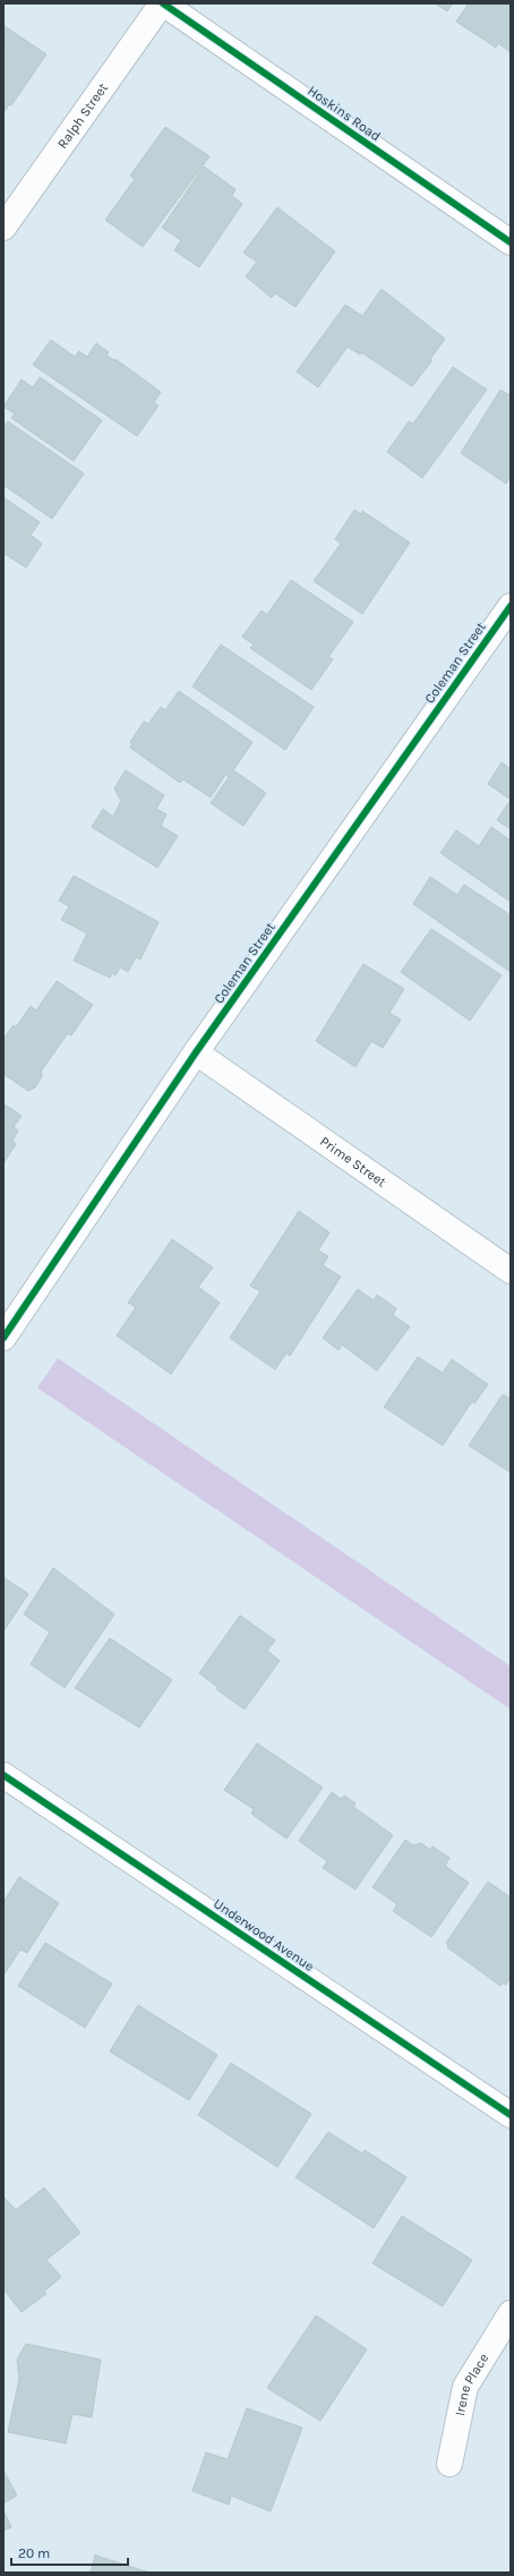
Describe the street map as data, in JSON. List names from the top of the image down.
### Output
{
  "streets": {
    "street": [
      "Hoskins Road",
      "Ralph Street",
      "Coleman Street",
      "Prime Street",
      "Underwood Avenue",
      "Irene Place"
    ]
  },
  "crossings": [
    ["Hoskins Road", "Ralph Street"],
    ["Coleman Street", "Prime Street"]
  ],
  "scale_bar": "20 m"
}
